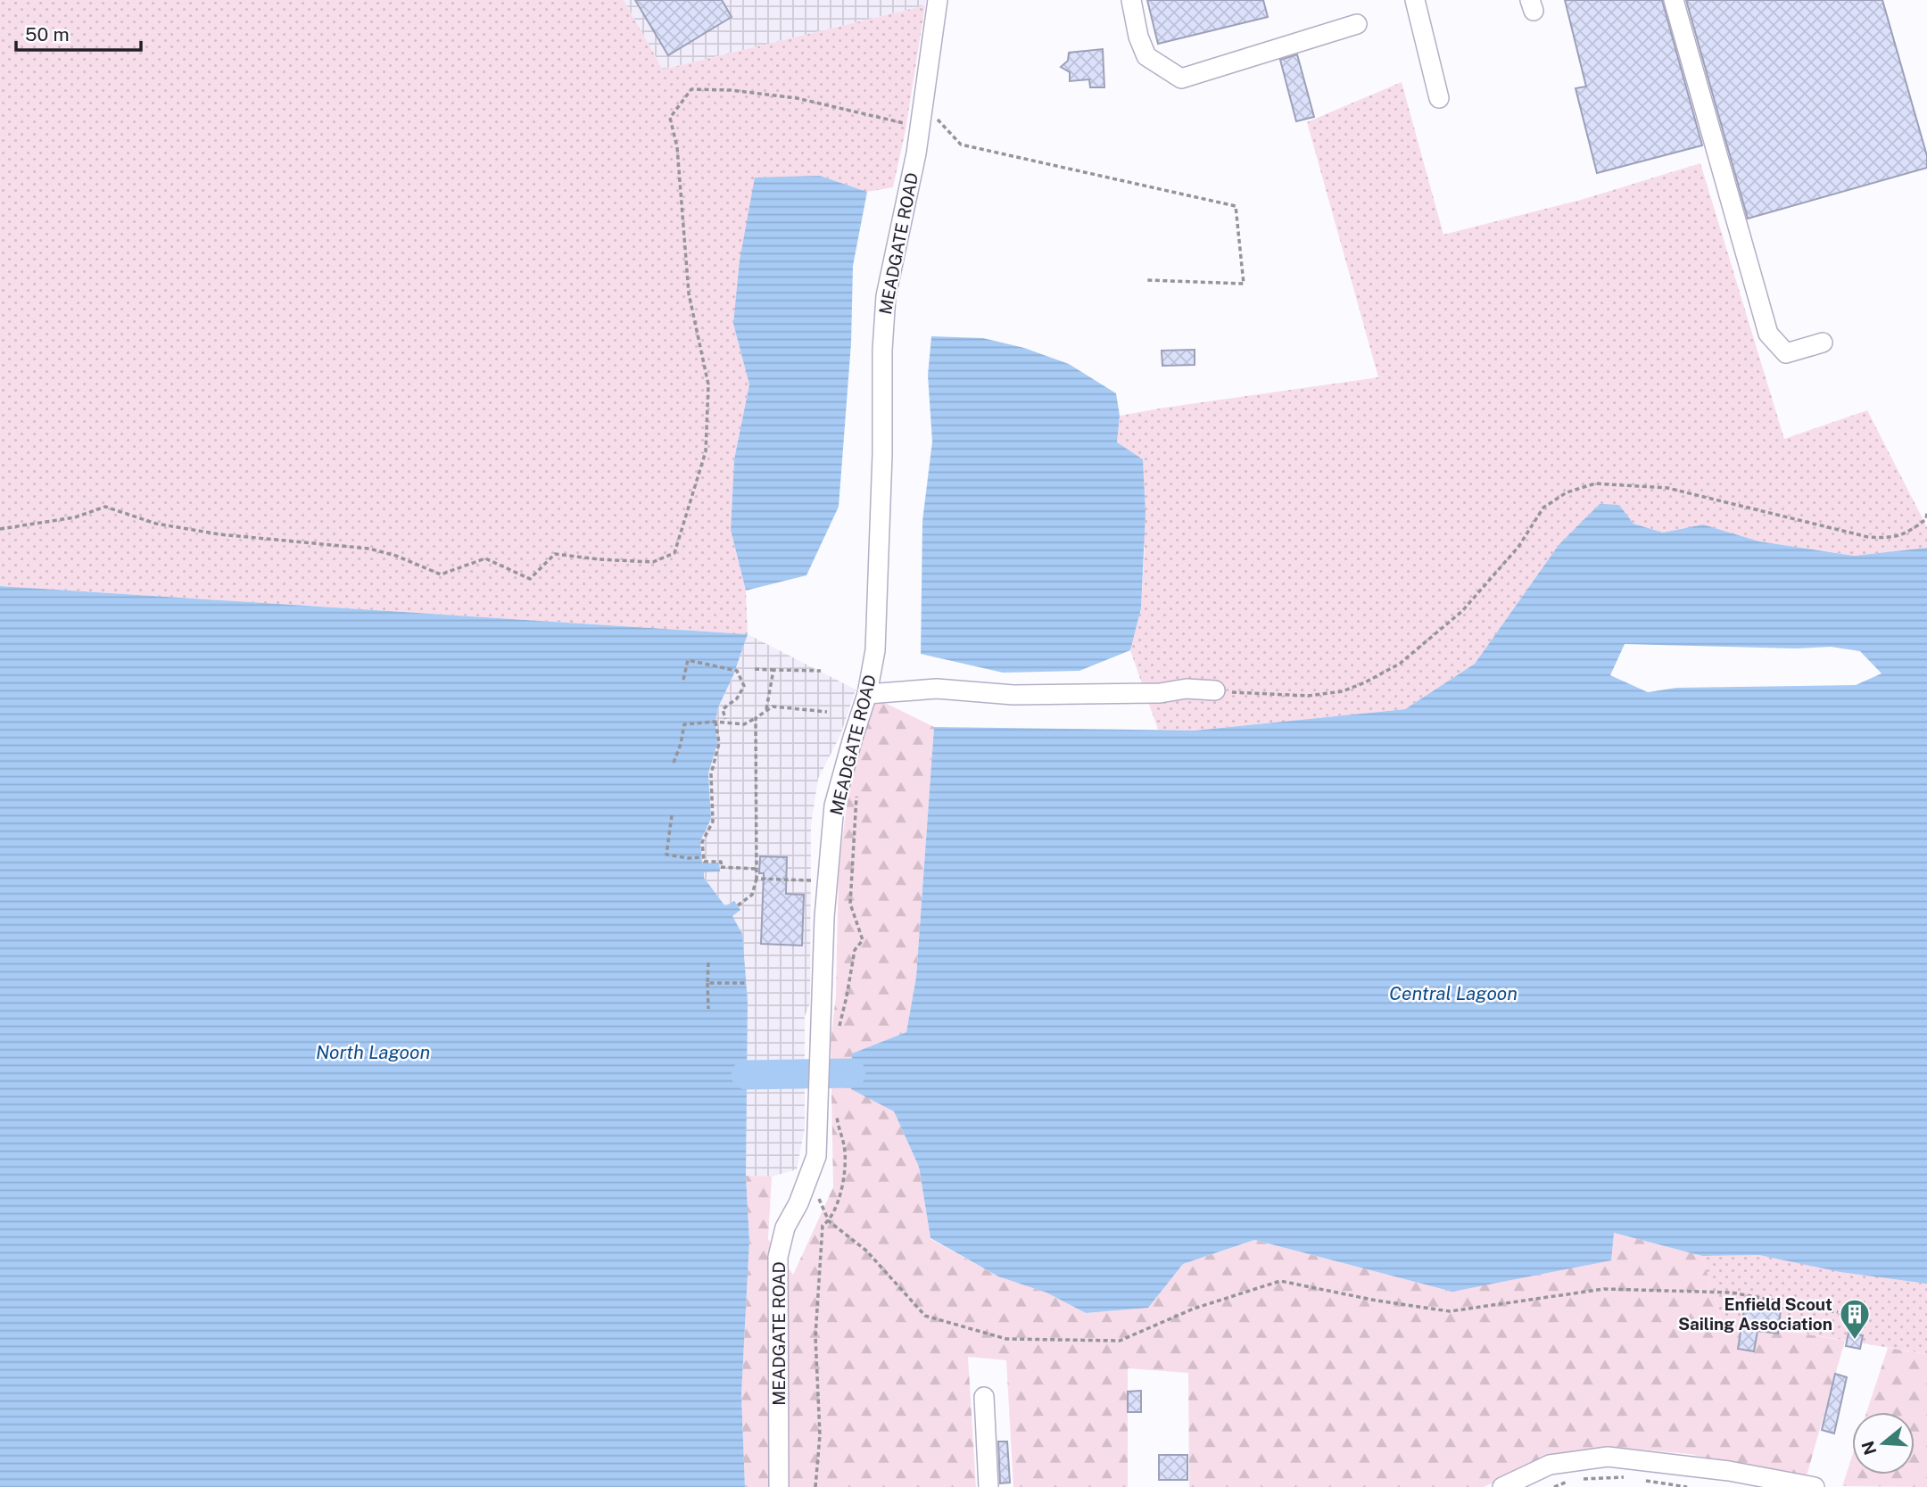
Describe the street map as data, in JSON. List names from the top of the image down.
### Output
{
  "streets": {
    "street": ["MEADGATE ROAD"]
  },
  "water": ["Central Lagoon", "North Lagoon"],
  "places": {
    "building": ["Enfield Scout Sailing Association"]
  },
  "scale_bar": "50 m",
  "north": "left"
}
